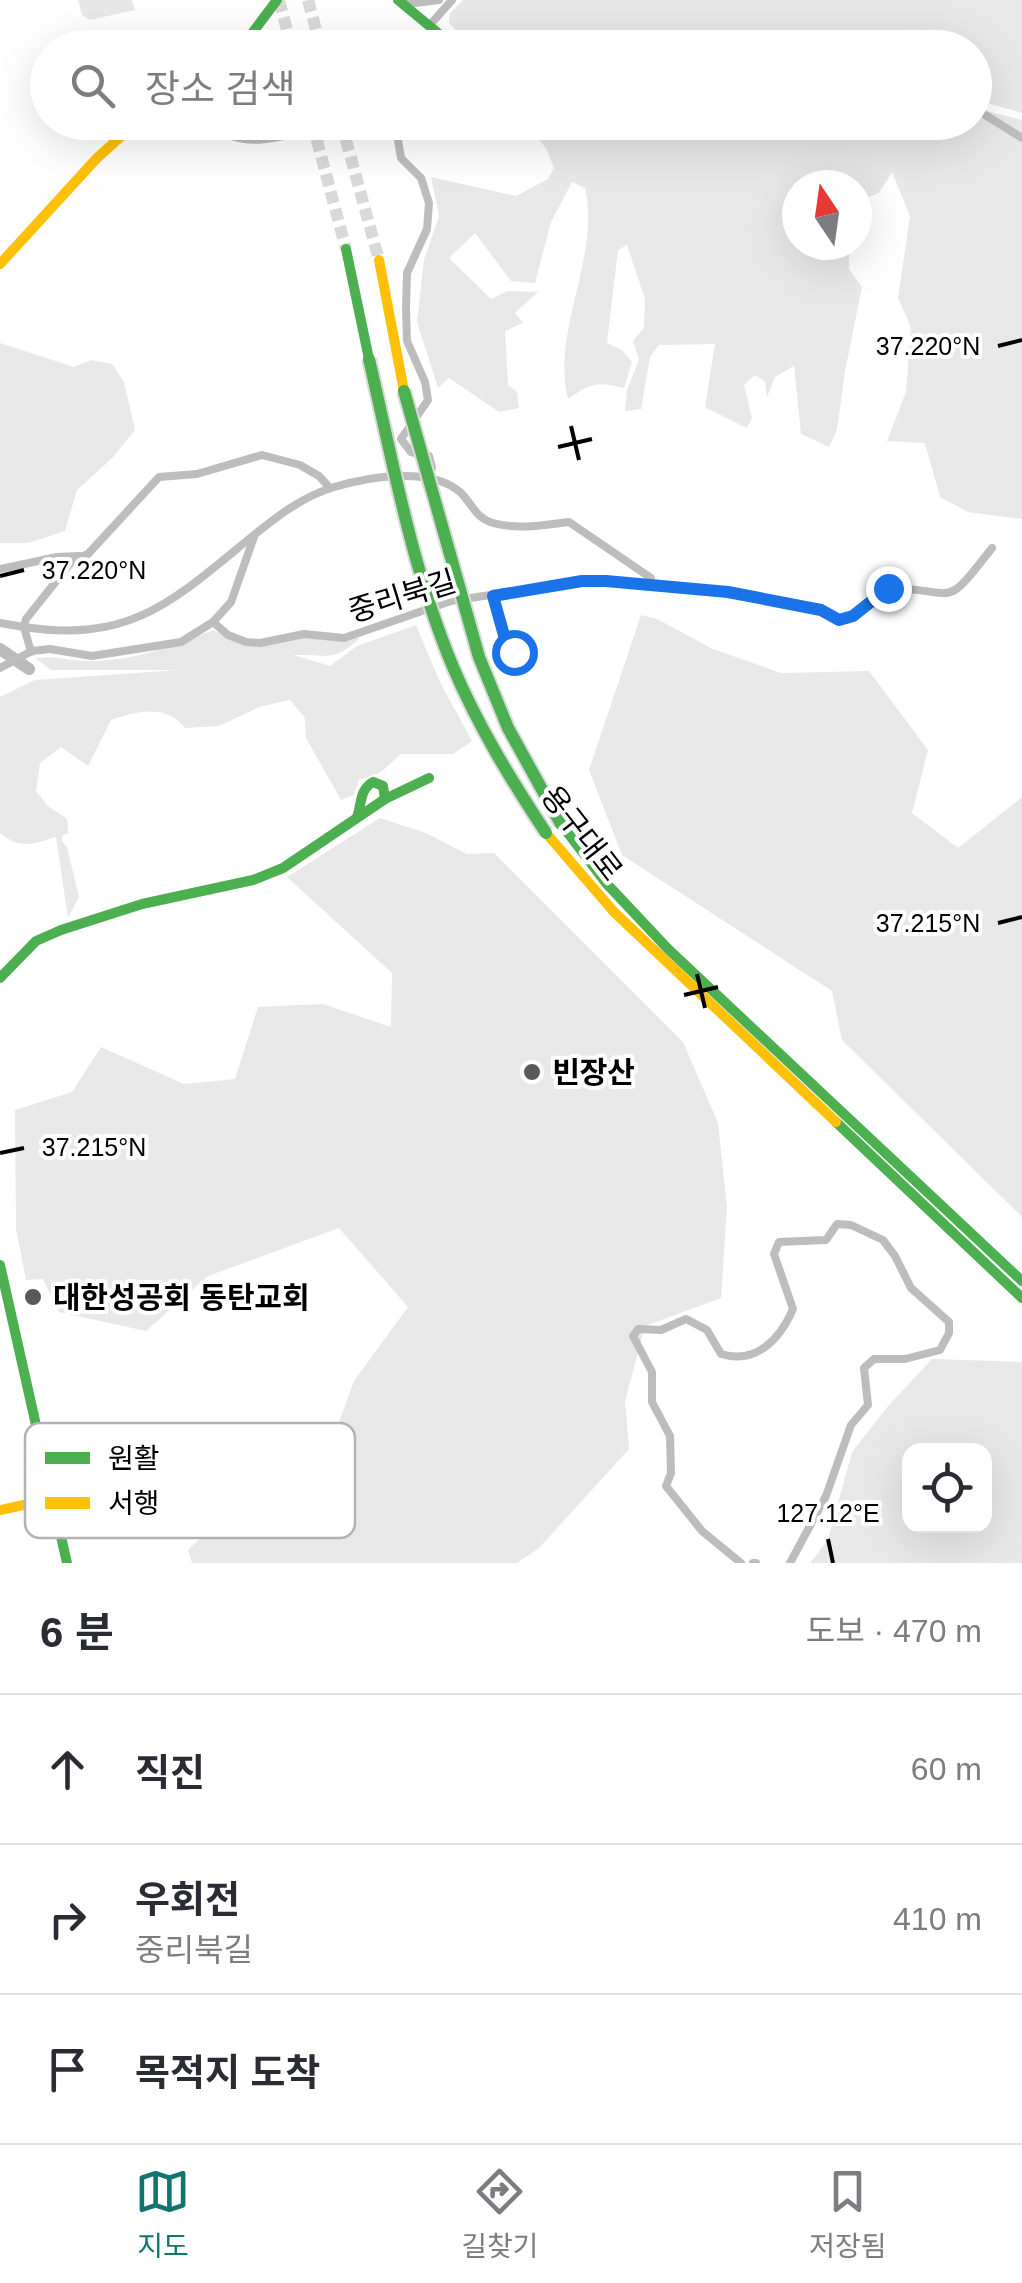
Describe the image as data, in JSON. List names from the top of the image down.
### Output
{
  "streets": {
    "main road": ["용구대로"],
    "street": ["중리북길"]
  },
  "places": ["빈장산", "대한성공회 동탄교회"],
  "legend": ["원활", "서행"],
  "north": "top",
  "page": {
    "search": "장소 검색",
    "heading": ["6 분", "도보 · 470 m"],
    "list": [
      ["직진", "60 m"],
      ["우회전", "중리북길", "410 m"],
      "목적지 도착"
    ],
    "nav": ["지도", "길찾기", "저장됨"]
  },
  "coordinates": ["37.220°N", "37.215°N", "127.12°E"]
}
